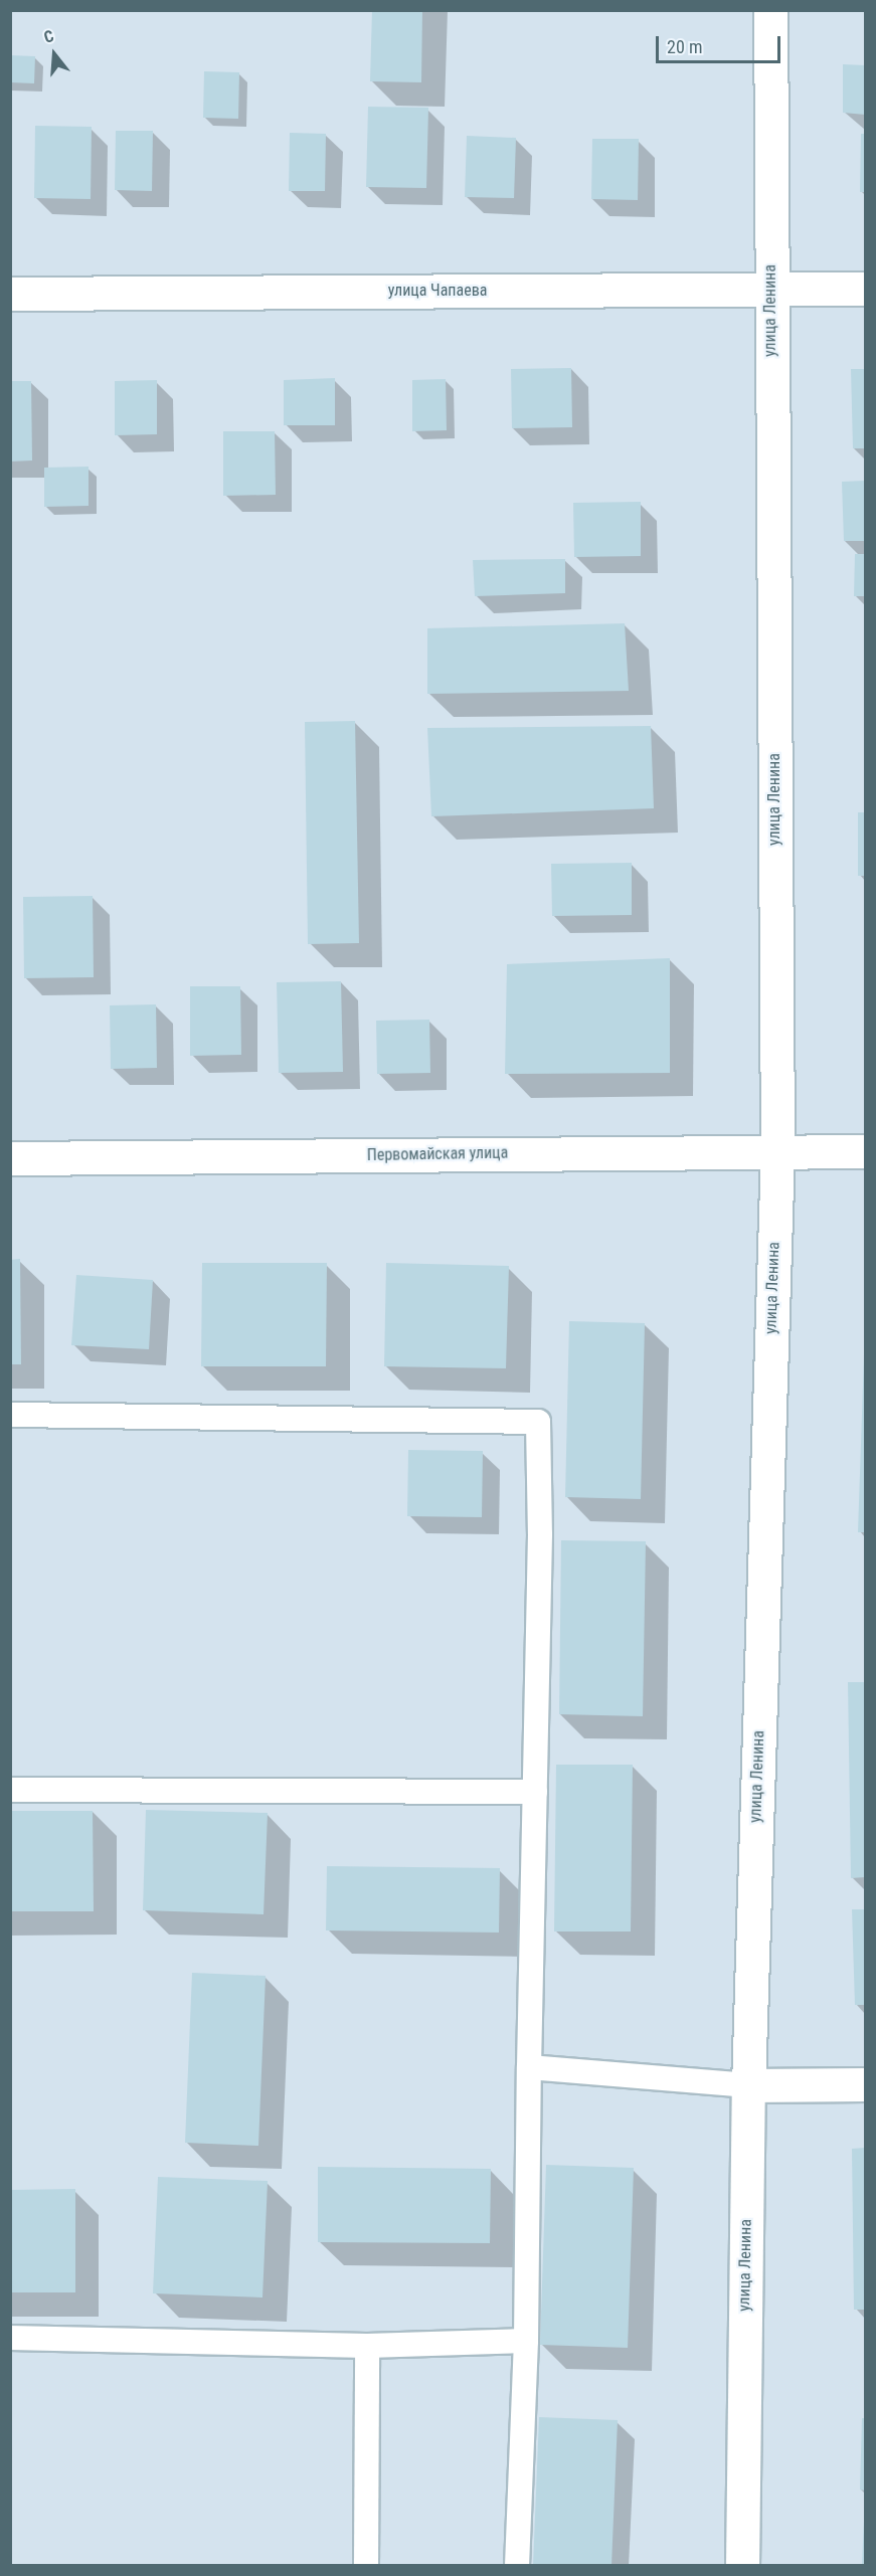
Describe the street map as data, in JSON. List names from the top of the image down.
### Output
{
  "streets": {
    "street": ["улица Чапаева", "улица Ленина", "Первомайская улица"]
  },
  "crossings": [
    ["улица Чапаева", "улица Ленина"],
    ["улица Ленина", "Первомайская улица"]
  ],
  "scale_bar": "20 m",
  "north": "top"
}
